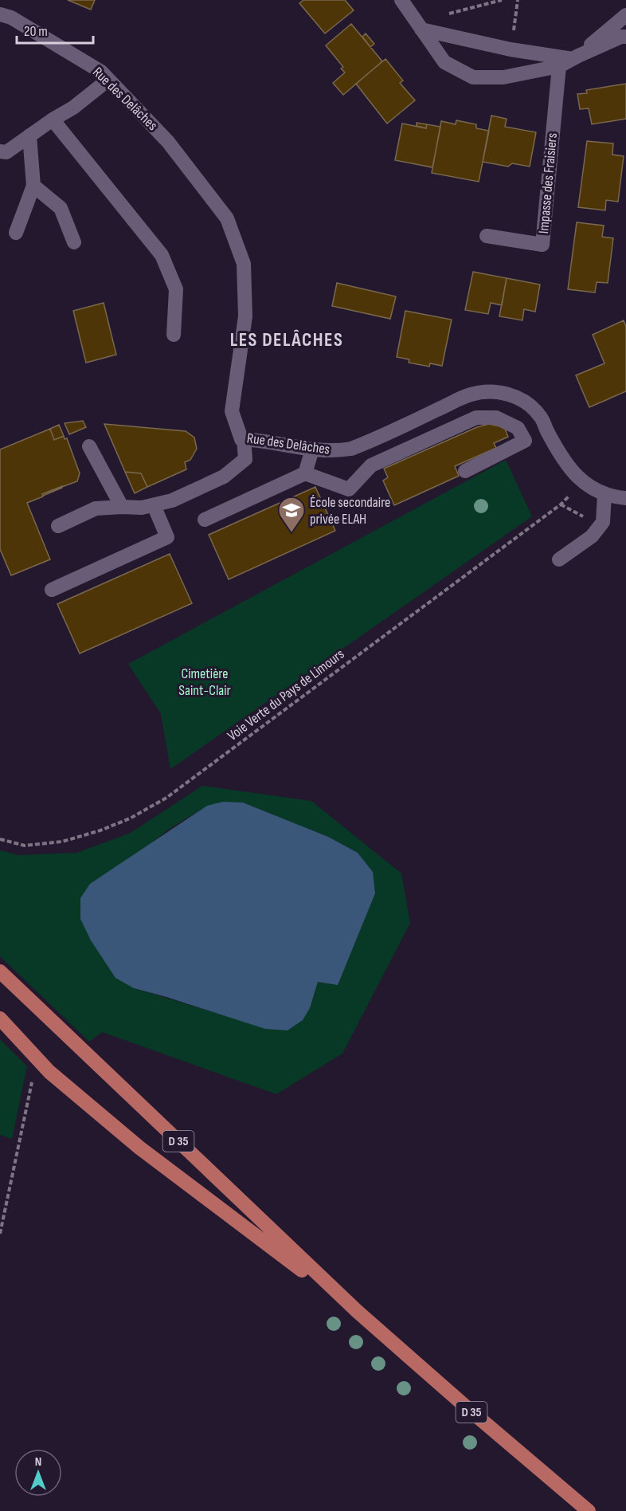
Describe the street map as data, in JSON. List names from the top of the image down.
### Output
{
  "streets": {
    "main road": ["D 35"],
    "street": ["Rue des Delâches", "Impasse des Fraisiers"],
    "path": ["Voie Verte du Pays de Limours"]
  },
  "districts": ["LES DELÂCHES"],
  "parks": ["Cimetière Saint-Clair"],
  "places": {
    "school or university": ["École secondaire privée ELAH"]
  },
  "scale_bar": "20 m",
  "north": "top"
}
